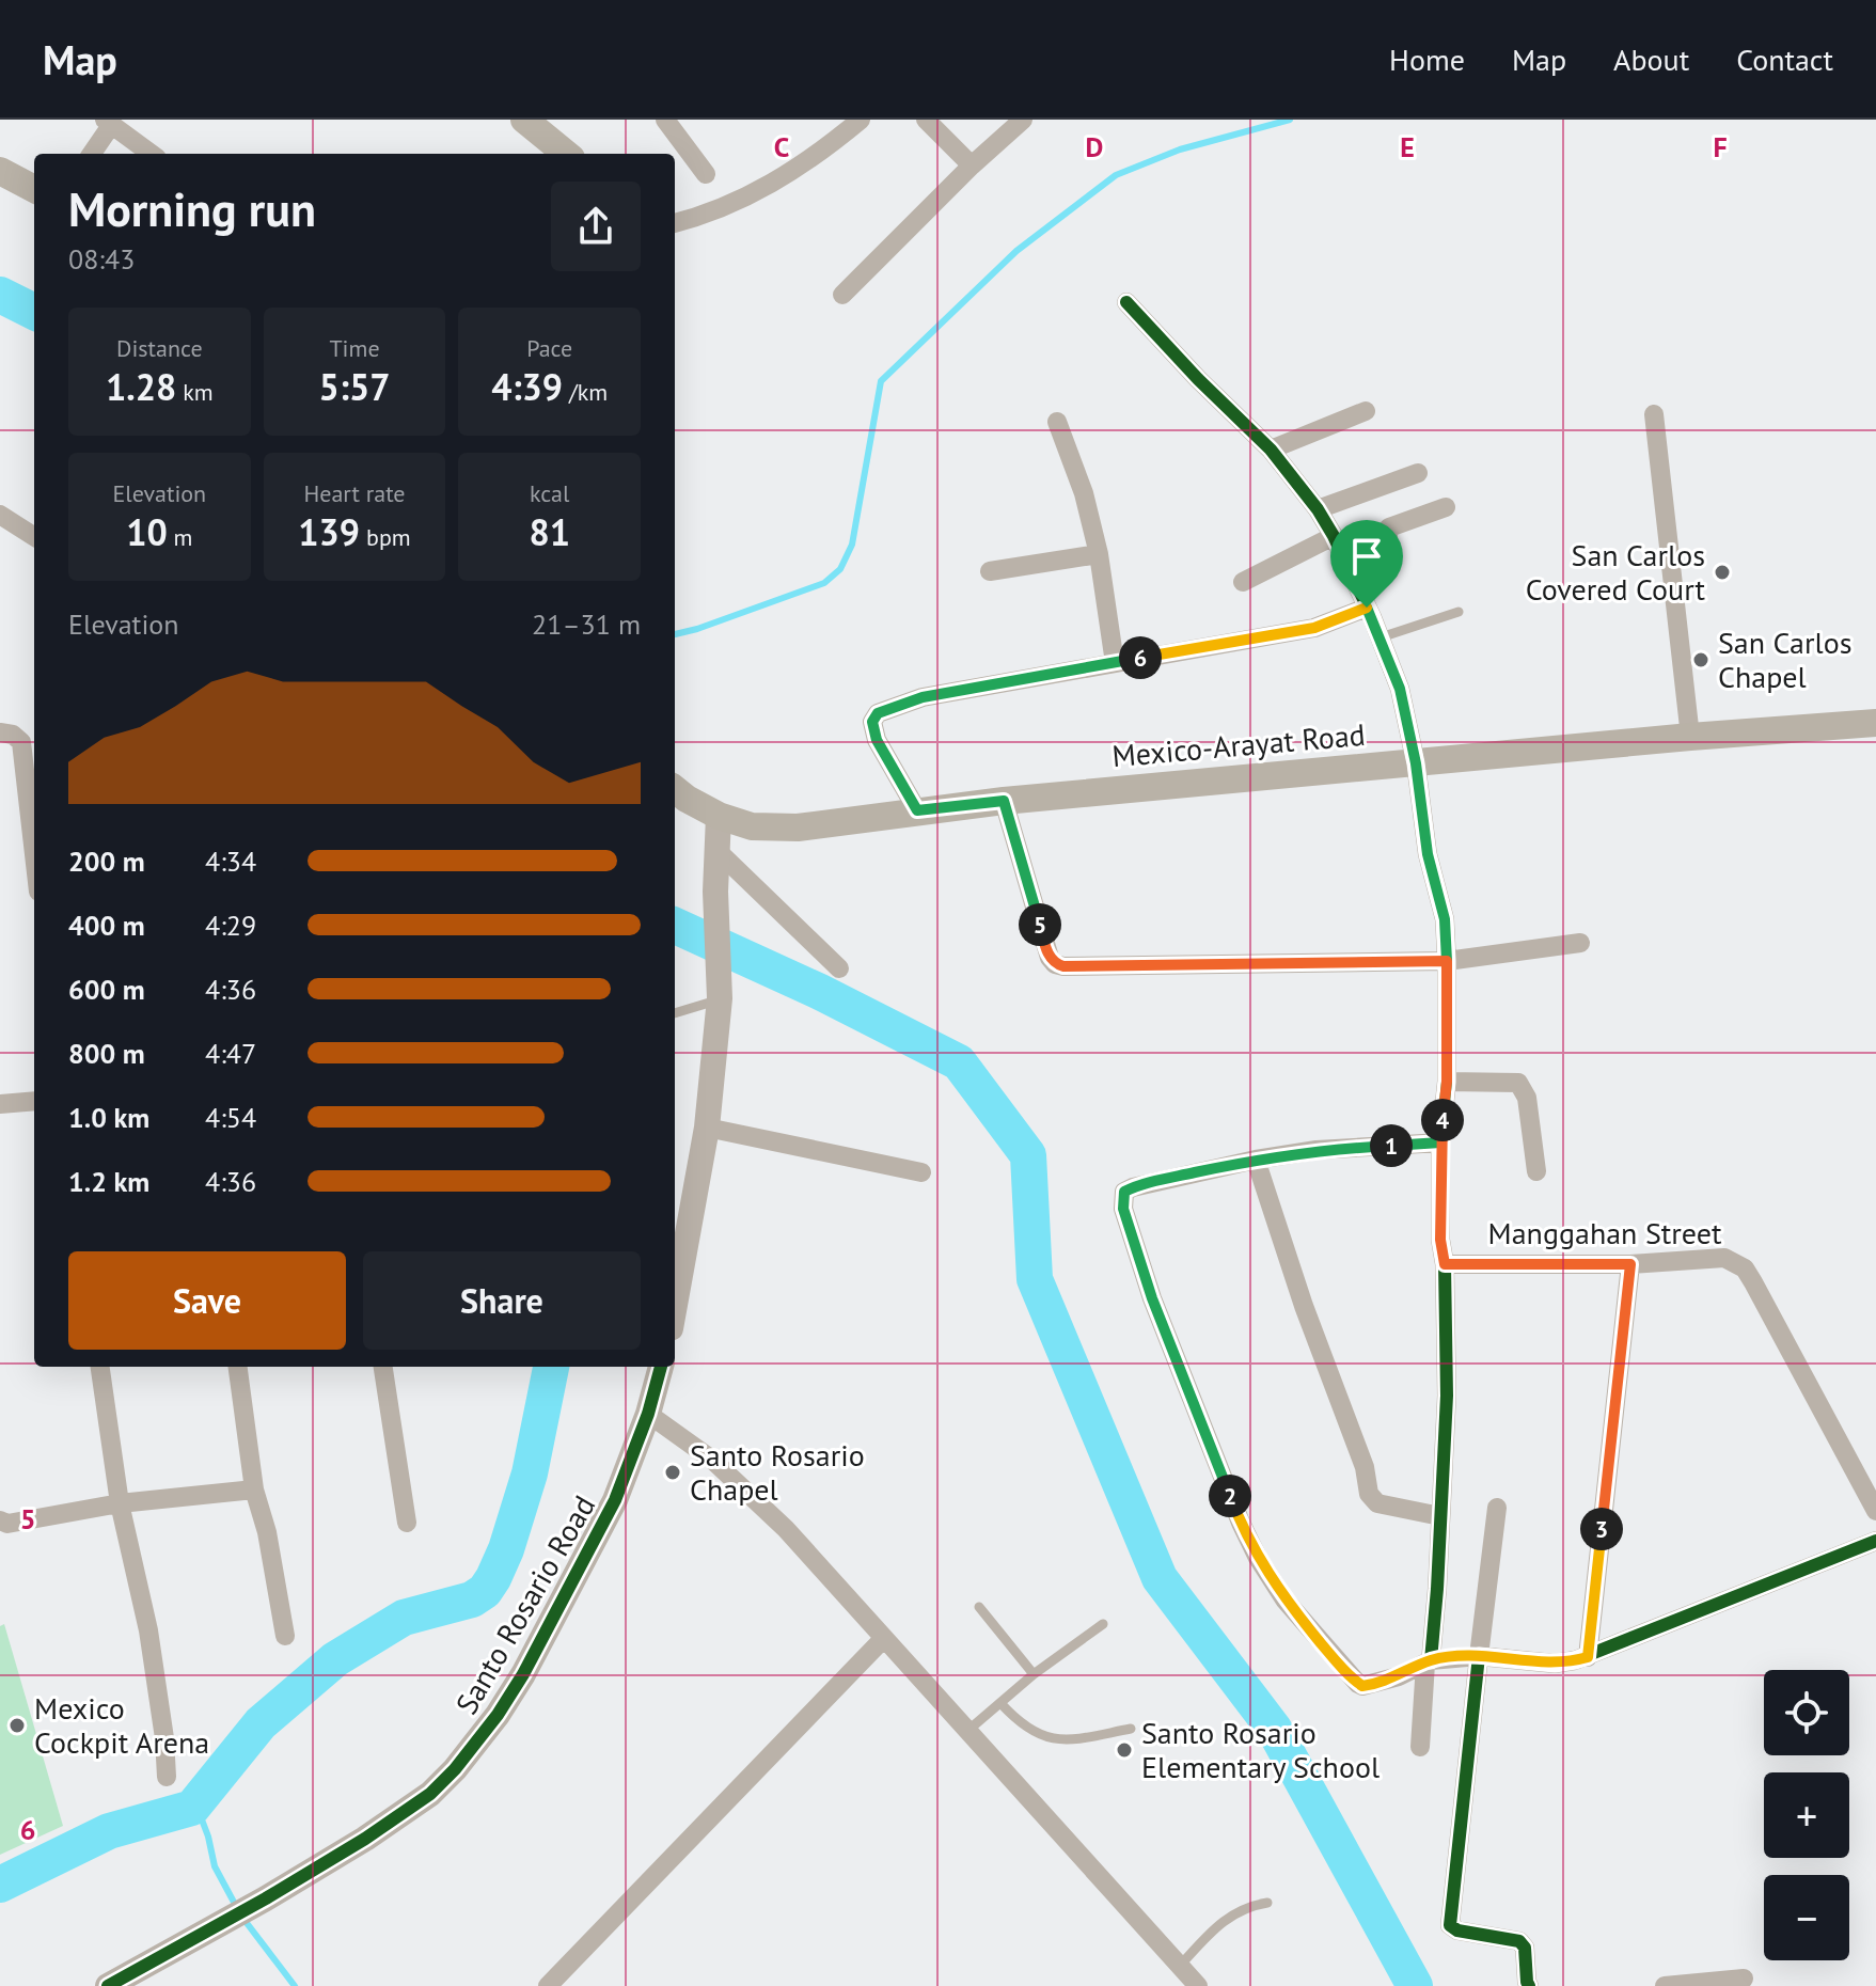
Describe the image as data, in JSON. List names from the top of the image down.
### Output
{
  "streets": {
    "main road": ["Mexico-Arayat Road"],
    "street": ["Manggahan Street", "Santo Rosario Road"]
  },
  "places": [
    "San Carlos Covered Court",
    "San Carlos Chapel",
    "Santo Rosario Chapel",
    "Mexico Cockpit Arena",
    "Santo Rosario Elementary School"
  ],
  "page": {
    "header": "Map",
    "nav": [
      "Home",
      "Map",
      "About",
      "Contact"
    ],
    "heading": ["Morning run", "08:43"],
    "stats": [
      ["Distance", "1.28 km"],
      ["Time", "5:57"],
      ["Pace", "4:39 /km"],
      ["Elevation", "10 m"],
      ["Heart rate", "139 bpm"],
      ["kcal", "81"]
    ],
    "chart": ["Elevation", "21–31 m"],
    "pins": [
      "6",
      "5",
      "4",
      "1",
      "2",
      "3"
    ],
    "list": [
      {
        "name": "200 m",
        "note": "4:34"
      },
      {
        "name": "400 m",
        "note": "4:29"
      },
      {
        "name": "600 m",
        "note": "4:36"
      },
      {
        "name": "800 m",
        "note": "4:47"
      },
      {
        "name": "1.0 km",
        "note": "4:54"
      },
      {
        "name": "1.2 km",
        "note": "4:36"
      }
    ],
    "buttons": ["Save", "Share"],
    "map_buttons": ["+", "−"]
  },
  "grid": {
    "columns": [
      "C",
      "D",
      "E",
      "F"
    ],
    "rows": ["5", "6"]
  }
}
